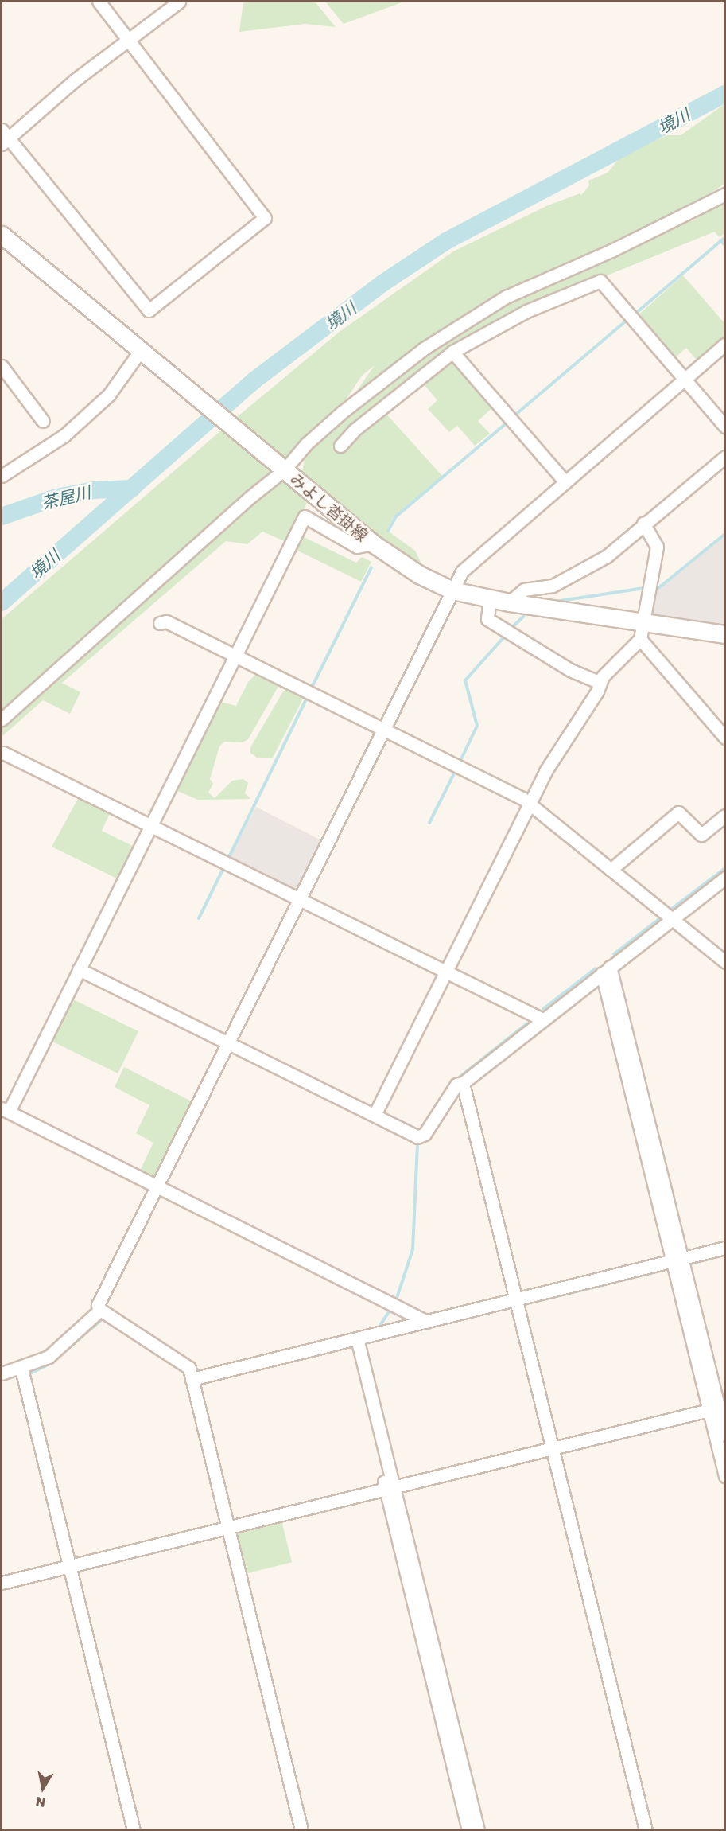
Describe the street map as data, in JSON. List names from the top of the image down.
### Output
{
  "streets": {
    "main road": ["みよし沓掛線"]
  },
  "water": ["境川", "茶屋川"],
  "north": "bottom"
}
